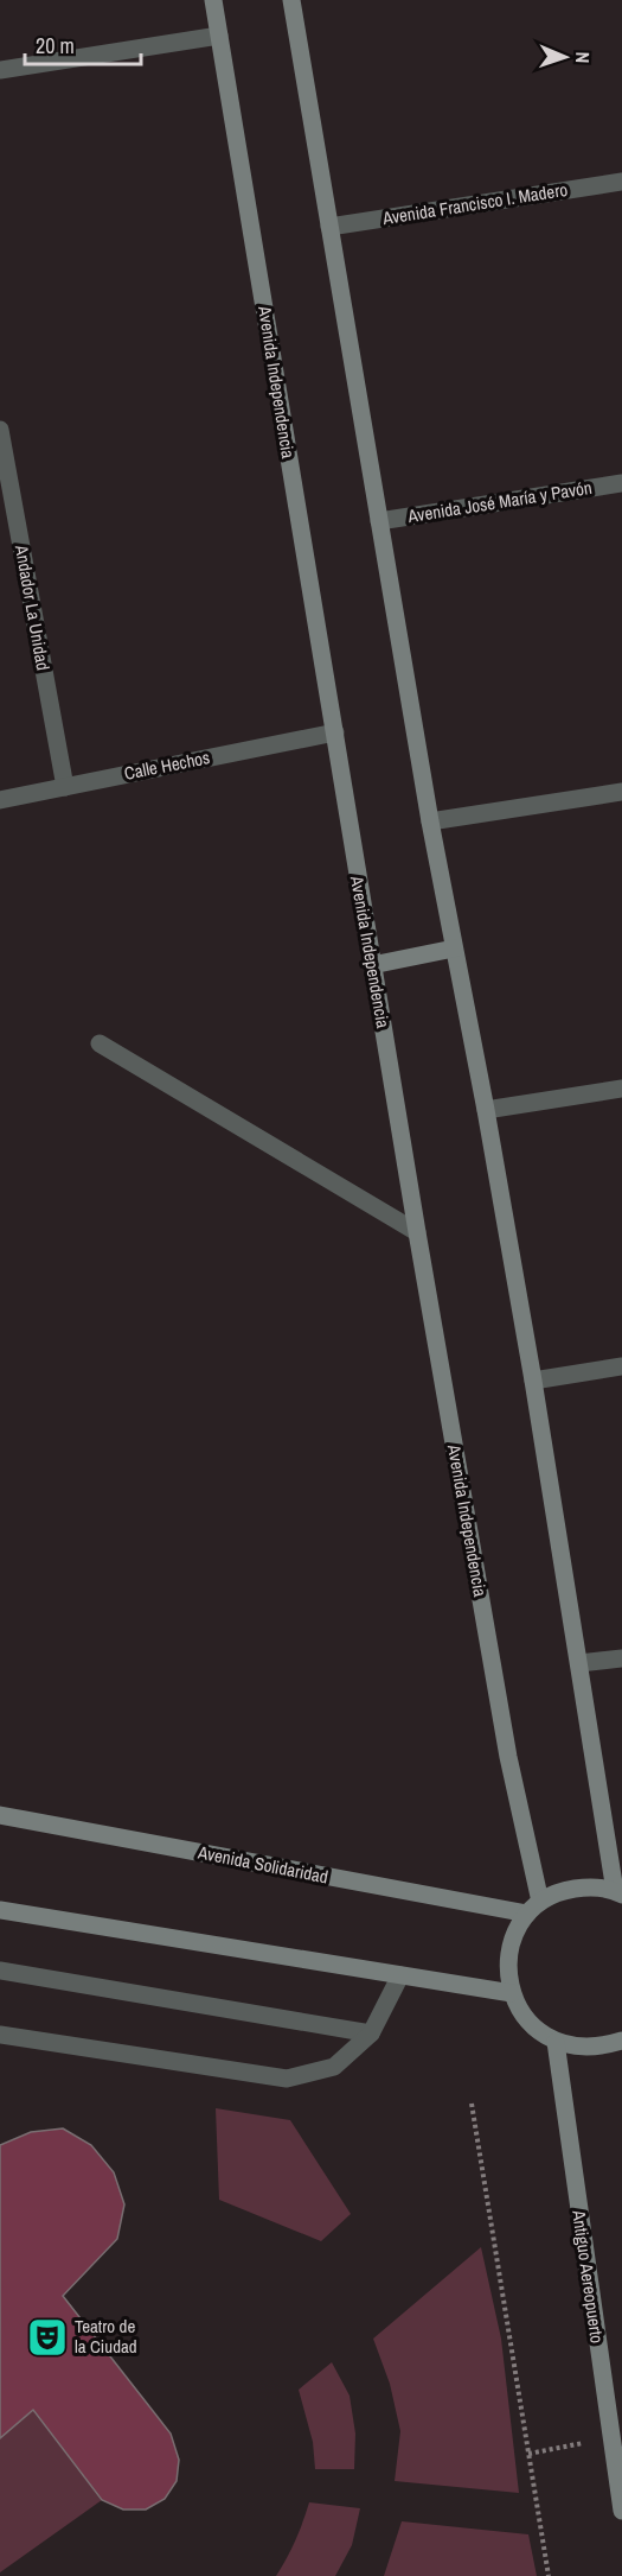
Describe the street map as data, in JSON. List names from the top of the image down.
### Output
{
  "streets": {
    "main road": ["Avenida Independencia", "Avenida Solidaridad", "Antiguo Aereopuerto"],
    "street": [
      "Avenida Francisco I. Madero",
      "Avenida José María y Pavón",
      "Andador La Unidad",
      "Calle Hechos"
    ]
  },
  "crossings": [
    ["Avenida Independencia", "Calle Hechos"],
    ["Avenida Independencia", "Avenida Solidaridad"],
    ["Andador La Unidad", "Calle Hechos"]
  ],
  "places": {
    "theatre": ["Teatro de la Ciudad"]
  },
  "scale_bar": "20 m",
  "north": "right"
}
